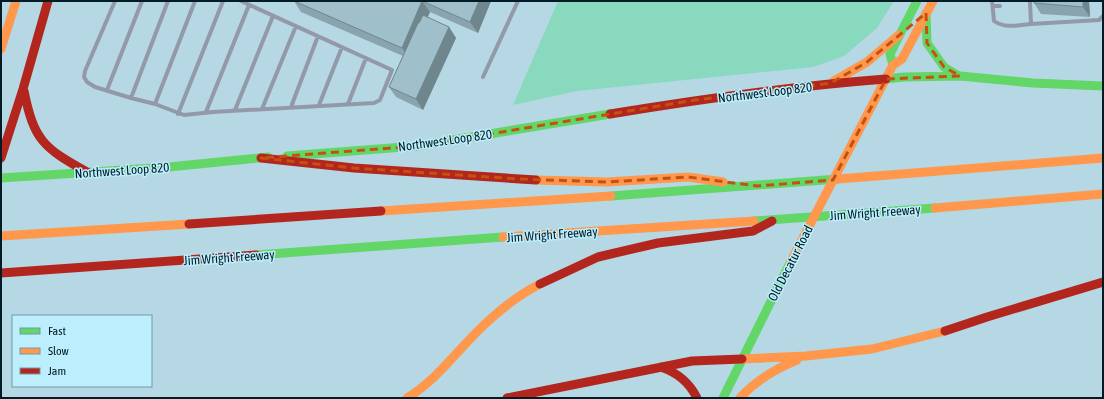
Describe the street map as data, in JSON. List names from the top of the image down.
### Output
{
  "streets": {
    "main road": ["Northwest Loop 820", "Jim Wright Freeway", "Old Decatur Road"]
  },
  "crossings": [
    ["Northwest Loop 820", "Old Decatur Road"]
  ],
  "legend": ["Fast", "Slow", "Jam"]
}
